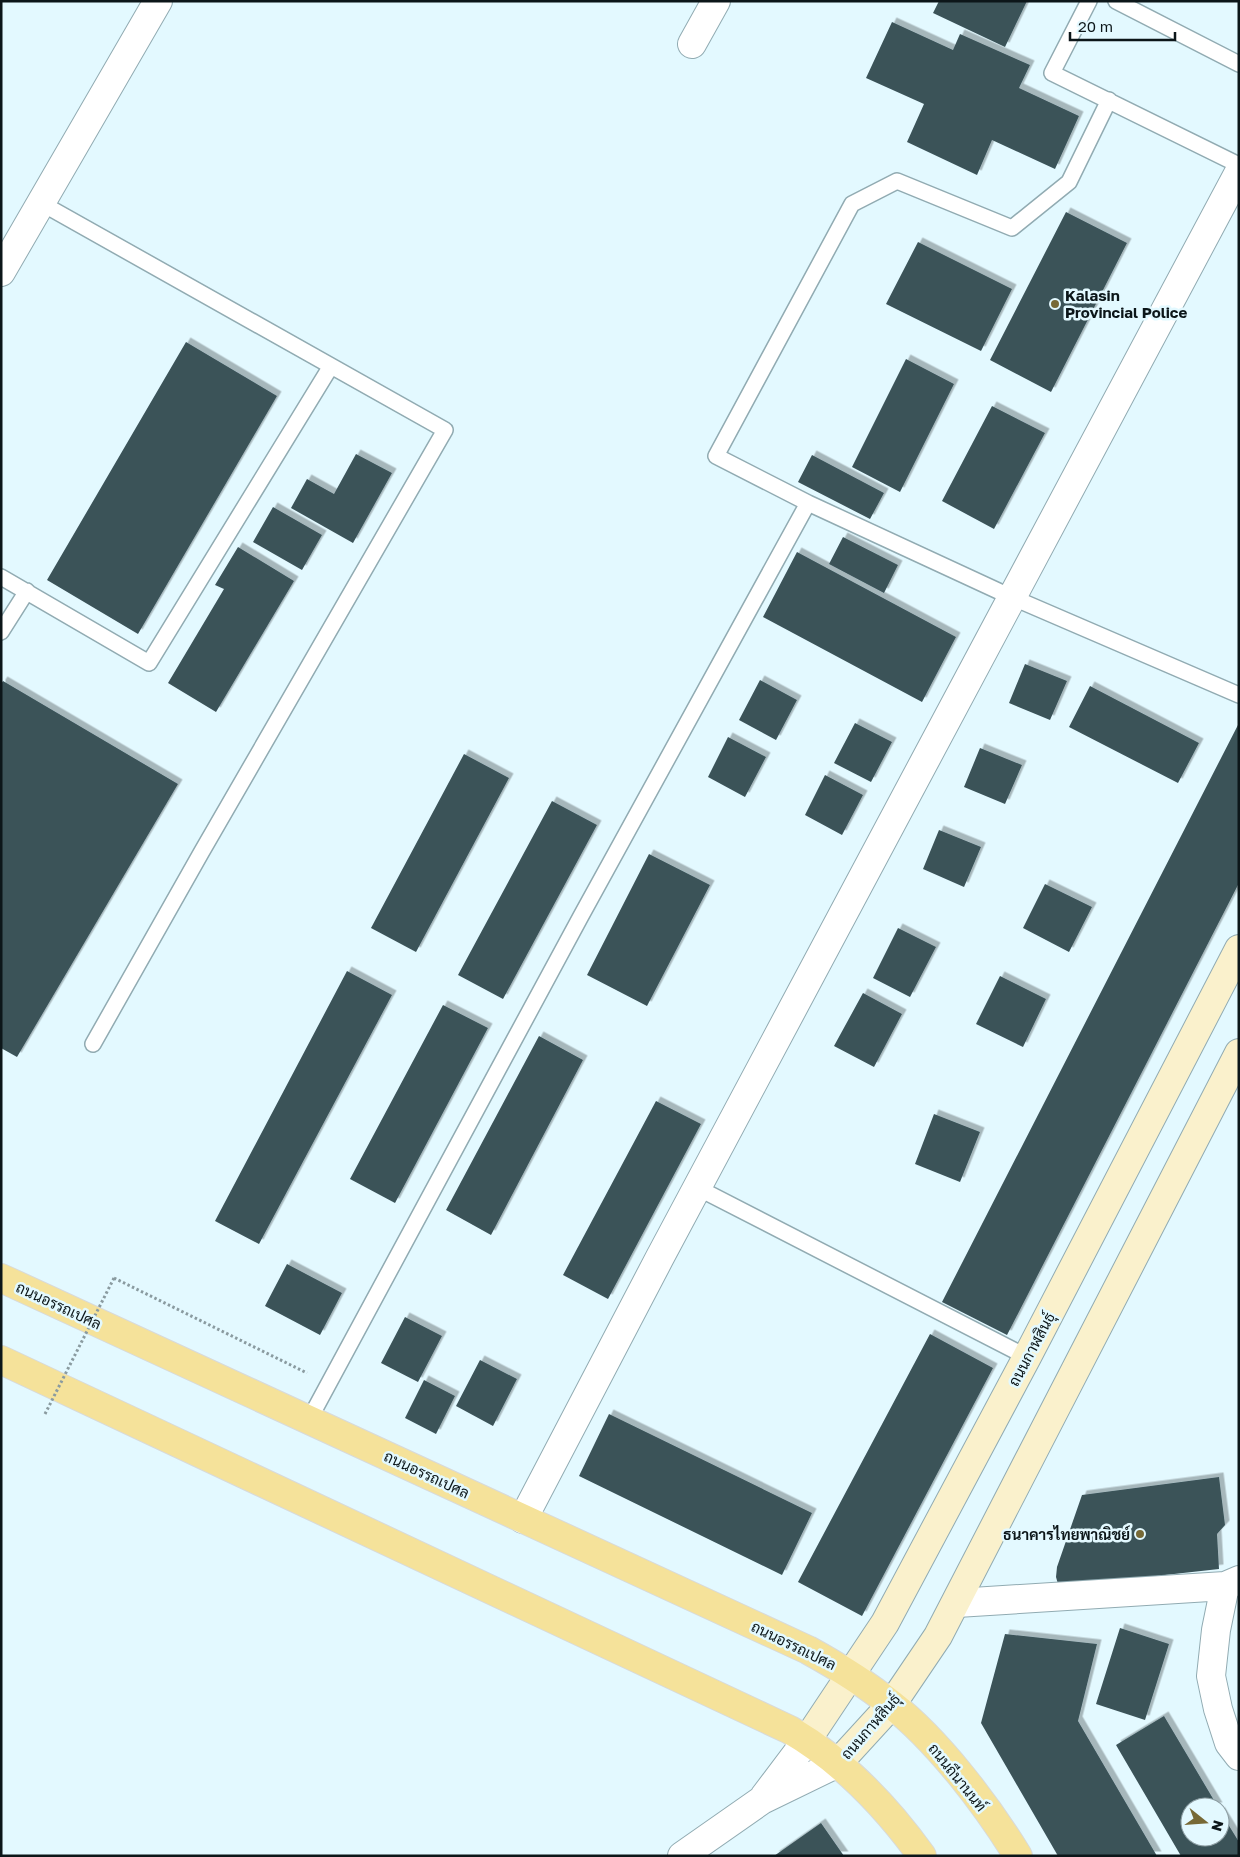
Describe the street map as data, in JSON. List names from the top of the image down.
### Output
{
  "streets": {
    "main road": ["ถนนอรรถเปศล", "ถนนกาฬสินธุ์", "ถนนถีนานนท์"]
  },
  "crossings": [
    ["ถนนอรรถเปศล", "ถนนกาฬสินธุ์"],
    ["ถนนอรรถเปศล", "ถนนถีนานนท์"],
    ["ถนนกาฬสินธุ์", "ถนนถีนานนท์"]
  ],
  "places": ["Kalasin Provincial Police", "ธนาคารไทยพาณิชย์"],
  "scale_bar": "20 m",
  "north": "right"
}
